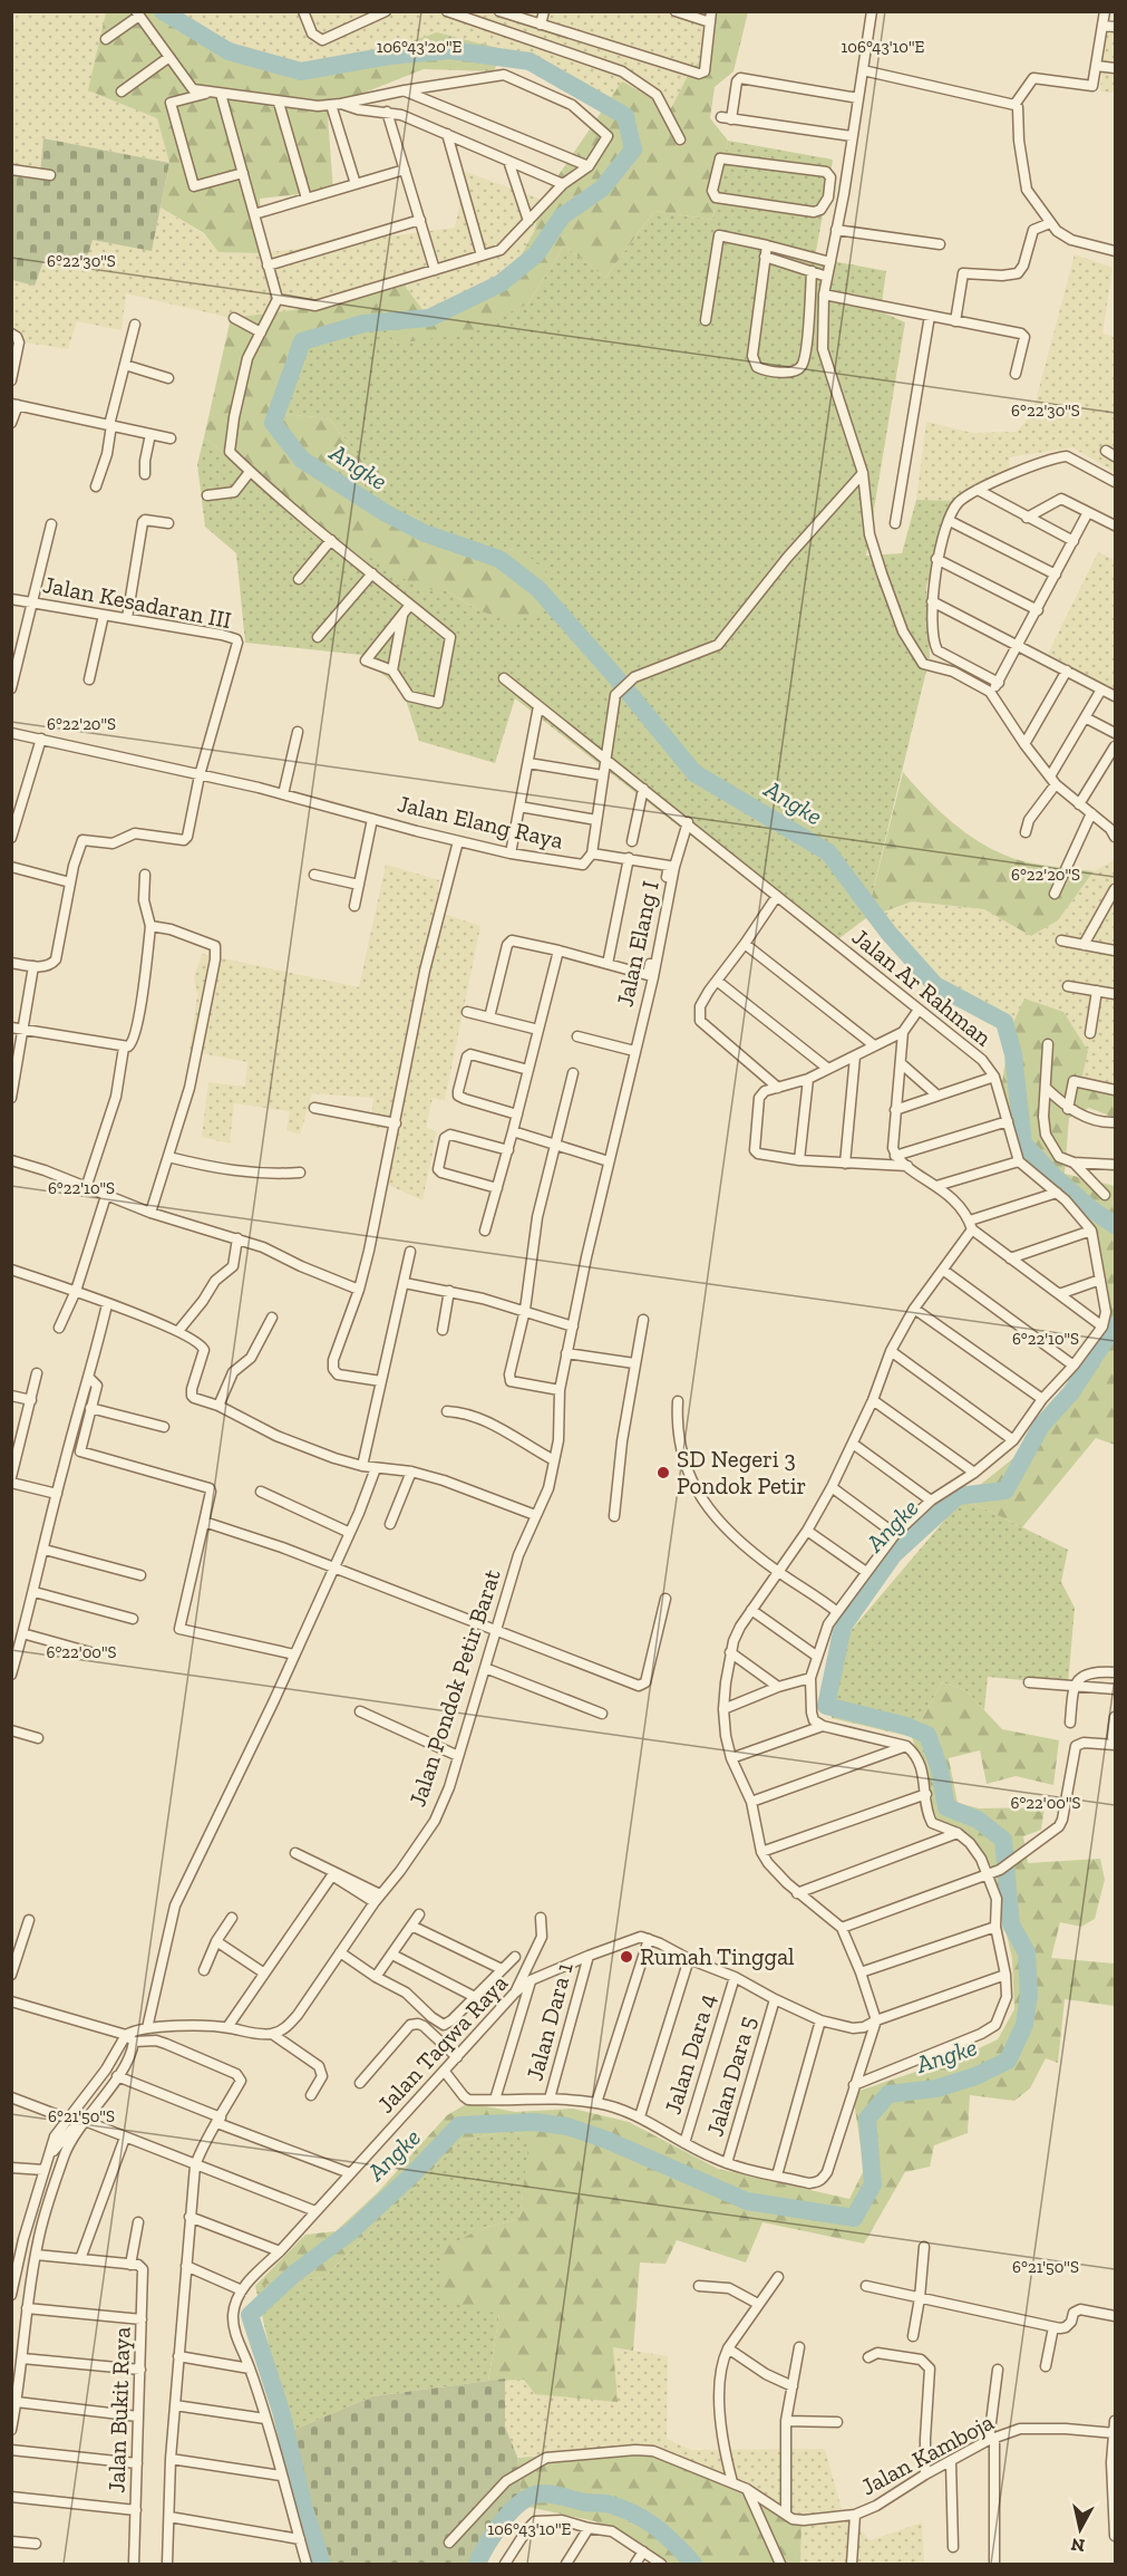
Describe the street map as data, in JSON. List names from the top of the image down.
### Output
{
  "streets": {
    "street": [
      "Jalan Kesadaran III",
      "Jalan Elang Raya",
      "Jalan Elang I",
      "Jalan Ar Rahman",
      "Jalan Pondok Petir Barat",
      "Jalan Dara 1",
      "Jalan Taqwa Raya",
      "Jalan Dara 4",
      "Jalan Dara 5",
      "Jalan Bukit Raya",
      "Jalan Kamboja"
    ]
  },
  "crossings": [
    ["Jalan Kesadaran III", "Jalan Elang Raya"],
    ["Jalan Elang I", "Jalan Ar Rahman"],
    ["Jalan Elang I", "Jalan Pondok Petir Barat"],
    ["Jalan Dara 1", "Jalan Taqwa Raya"]
  ],
  "water": ["Angke"],
  "places": ["SD Negeri 3 Pondok Petir", "Rumah Tinggal"],
  "north": "bottom",
  "coordinates": [
    "106°43'20\"E",
    "106°43'10\"E",
    "6°22'30\"S",
    "6°22'20\"S",
    "6°22'10\"S",
    "6°22'00\"S",
    "6°21'50\"S"
  ]
}
